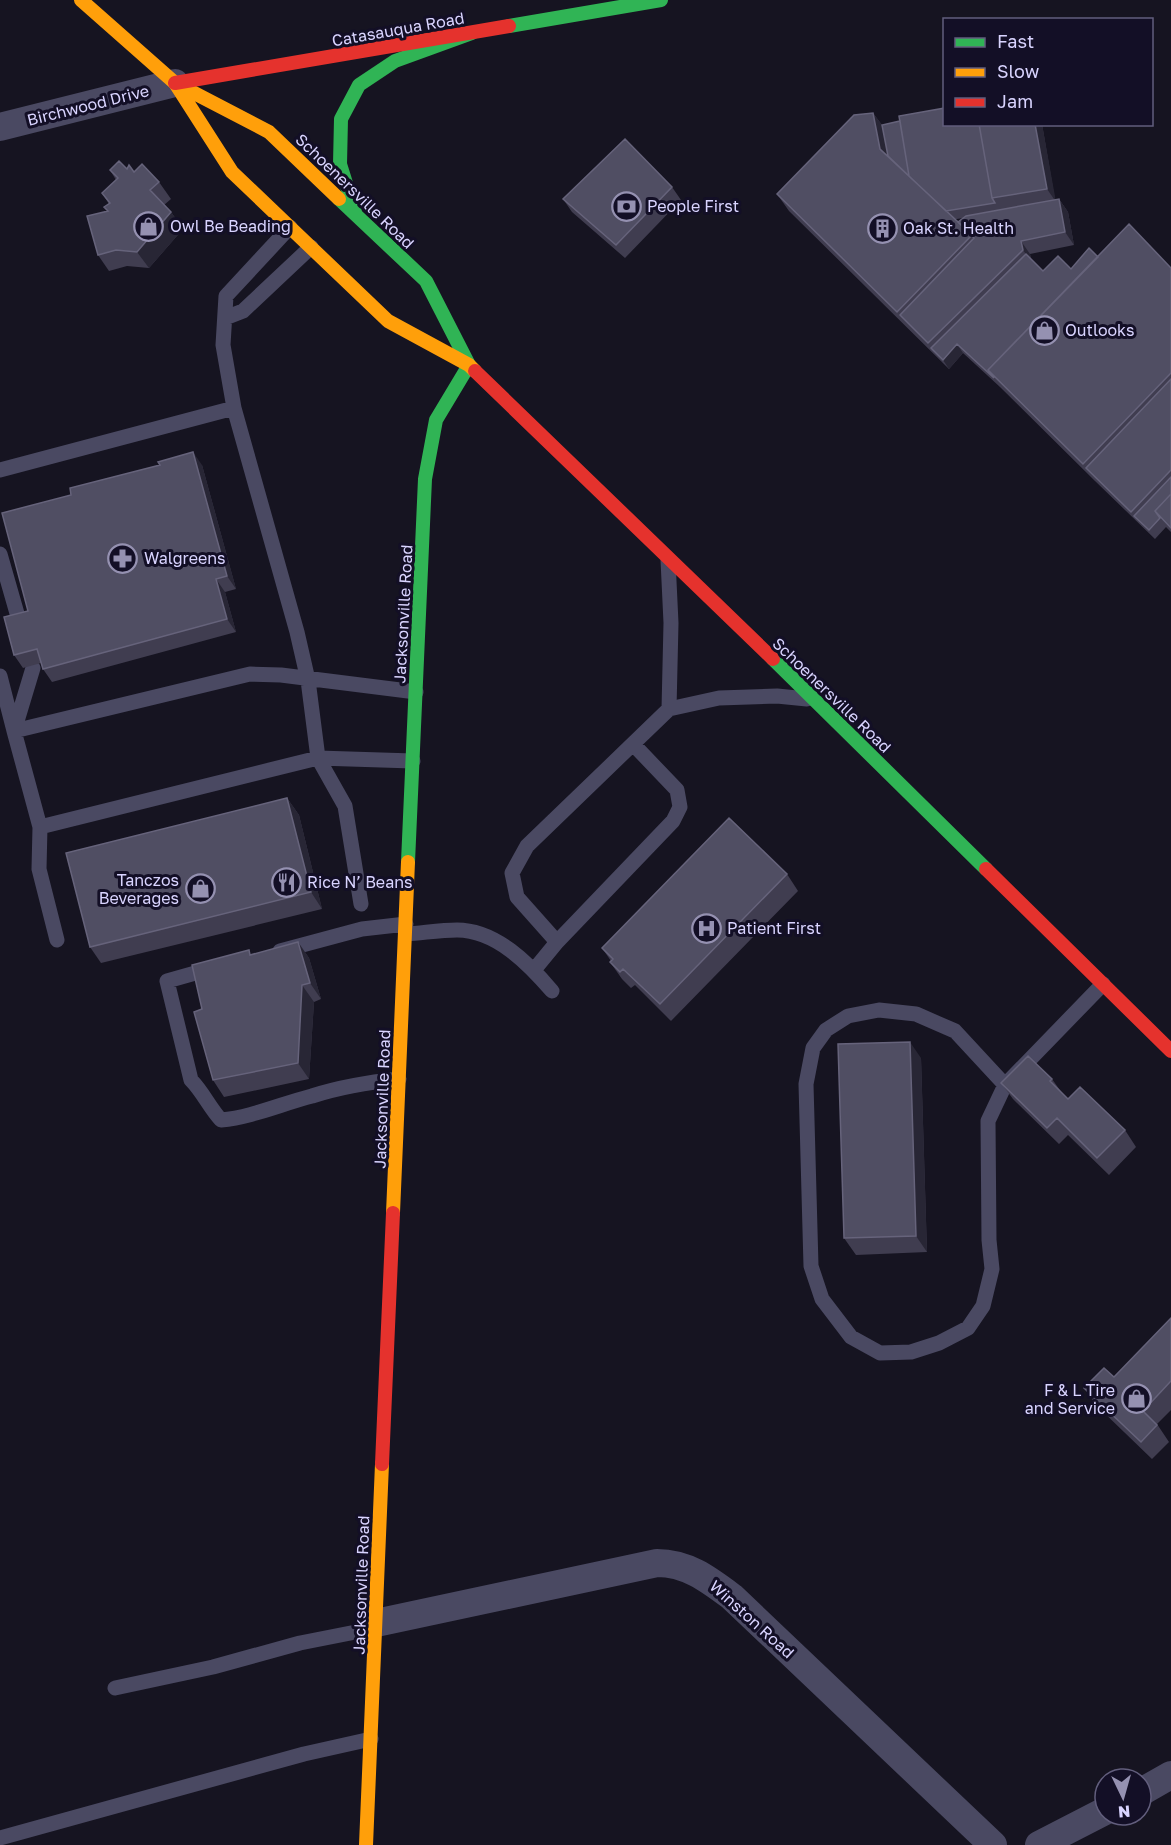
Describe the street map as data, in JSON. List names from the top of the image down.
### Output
{
  "streets": {
    "main road": ["Catasauqua Road", "Schoenersville Road", "Jacksonville Road"],
    "street": ["Birchwood Drive", "Winston Road"]
  },
  "crossings": [
    ["Catasauqua Road", "Birchwood Drive"],
    ["Catasauqua Road", "Schoenersville Road"],
    ["Birchwood Drive", "Schoenersville Road"],
    ["Schoenersville Road", "Jacksonville Road"],
    ["Jacksonville Road", "Winston Road"]
  ],
  "places": {
    "bank": ["People First"],
    "shop": [
      "Owl Be Beading",
      "Outlooks",
      "Tanczos Beverages",
      "F & L Tire and Service"
    ],
    "building": ["Oak St. Health"],
    "pharmacy": ["Walgreens"],
    "restaurant": ["Rice N’ Beans"],
    "hospital": ["Patient First"]
  },
  "legend": ["Fast", "Slow", "Jam"],
  "north": "bottom"
}
